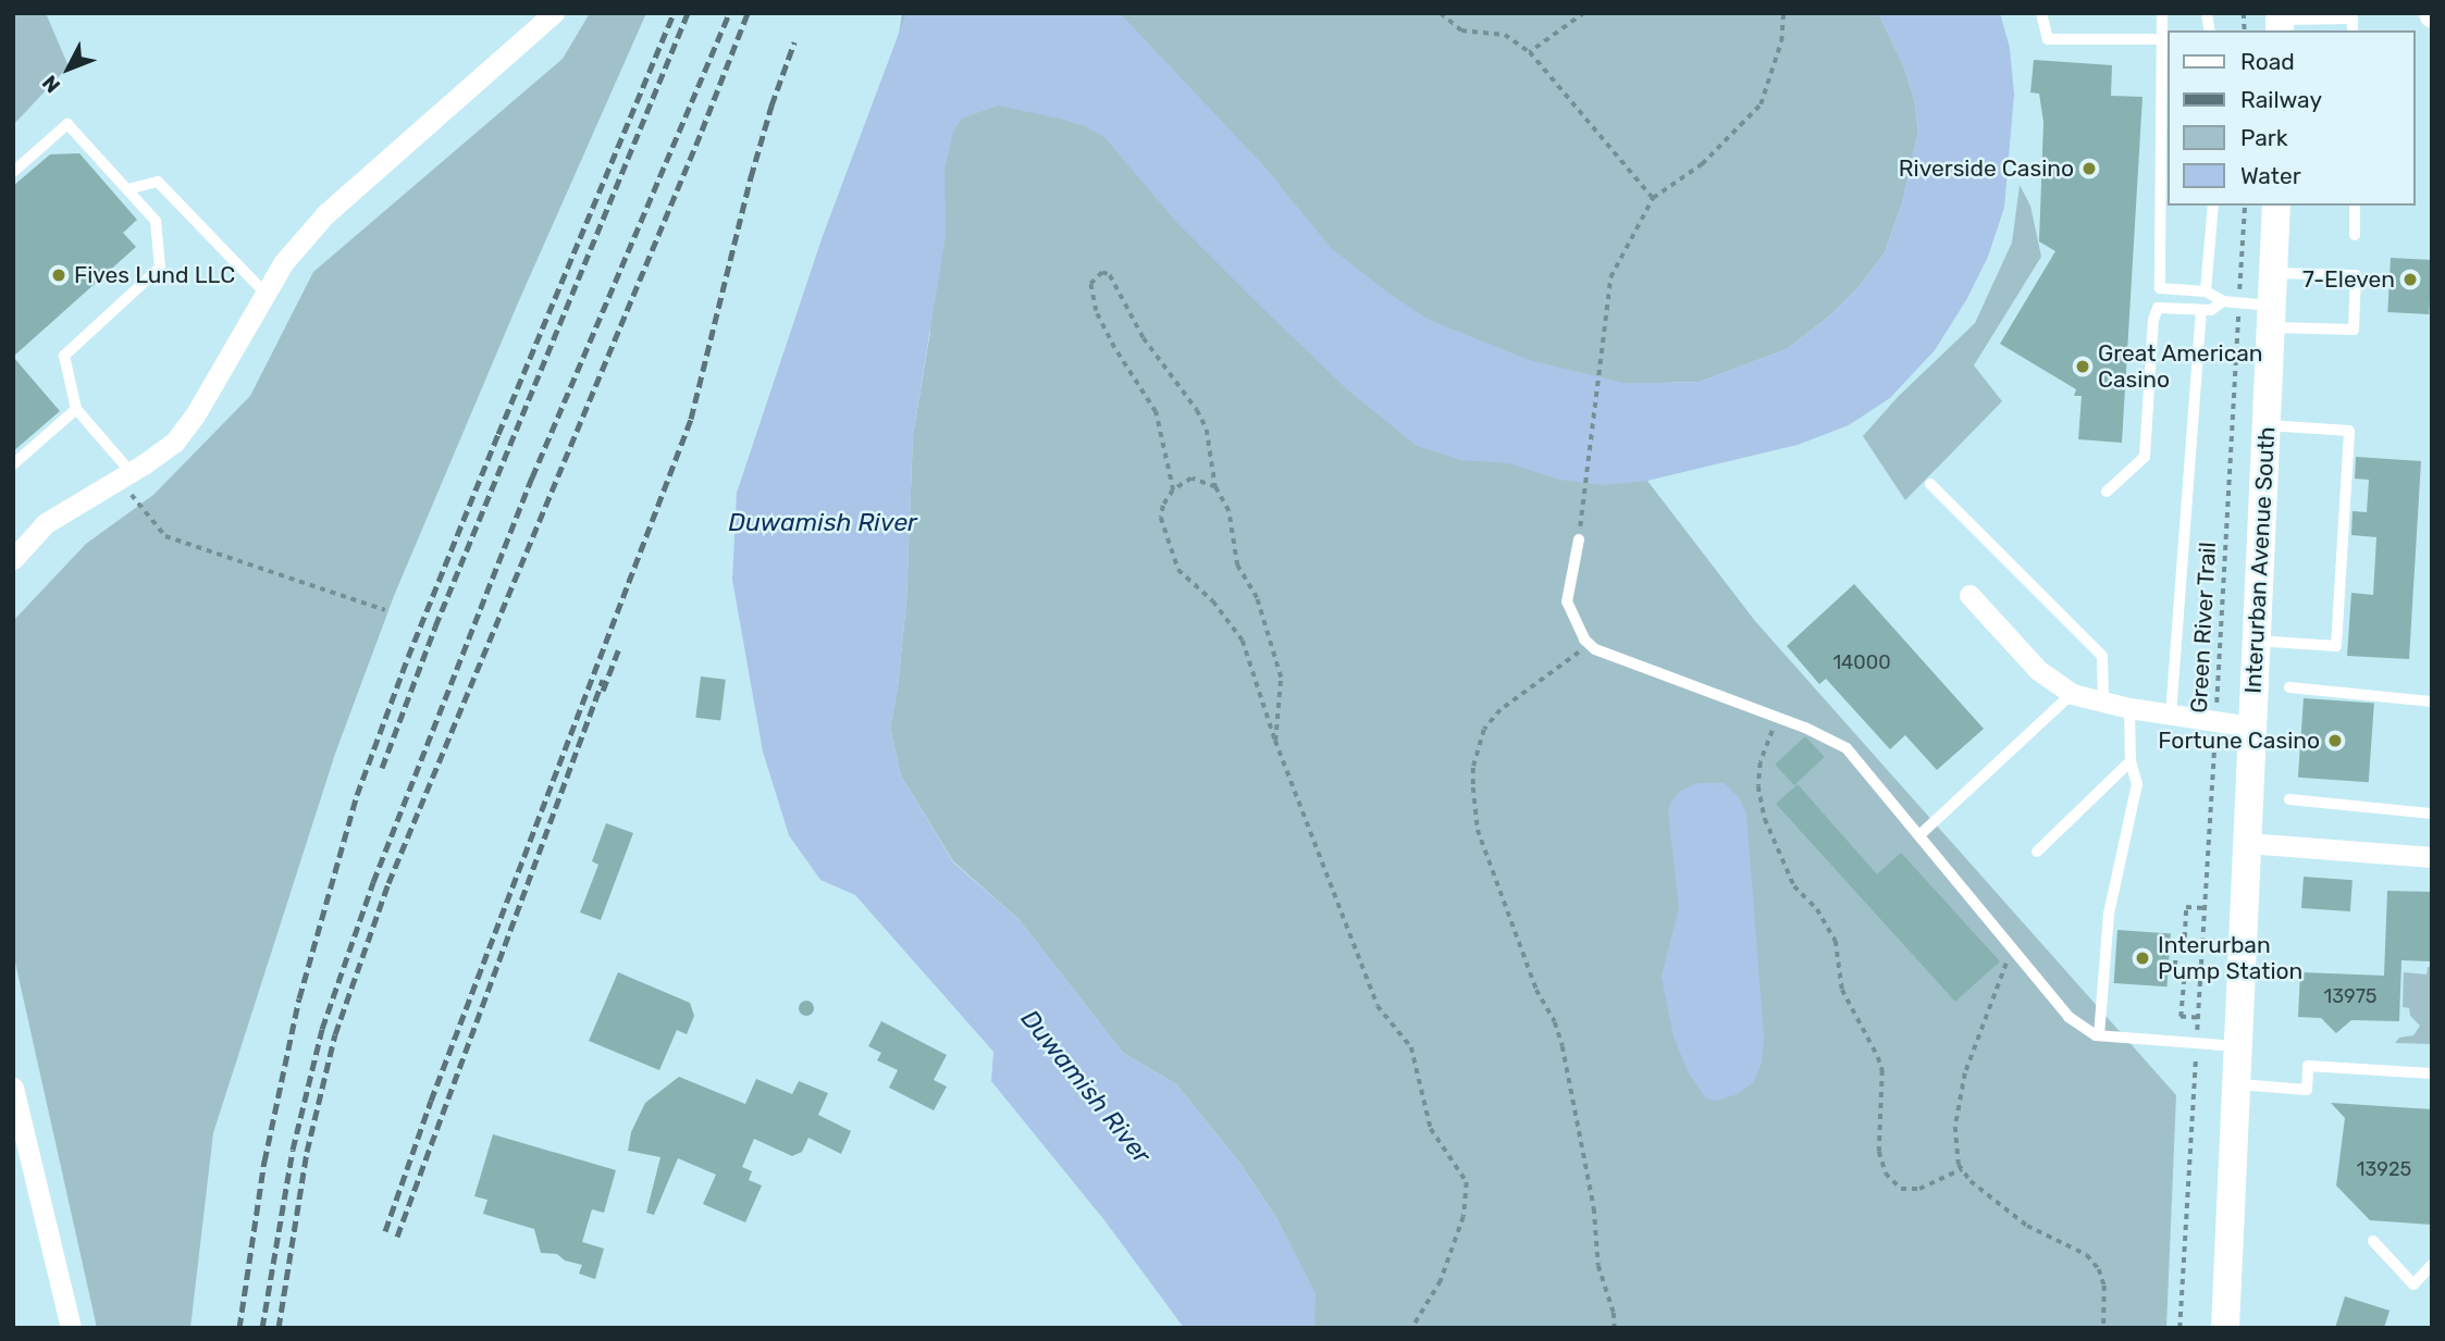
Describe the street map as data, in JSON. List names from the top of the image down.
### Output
{
  "streets": {
    "main road": ["Interurban Avenue South"],
    "path": ["Green River Trail"]
  },
  "water": ["Duwamish River"],
  "places": [
    "Riverside Casino",
    "Fives Lund LLC",
    "7-Eleven",
    "Great American Casino",
    "Fortune Casino",
    "Interurban Pump Station"
  ],
  "house_numbers": ["14000", "13975", "13925"],
  "legend": [
    "Road",
    "Railway",
    "Park",
    "Water"
  ],
  "north": "bottom left"
}
